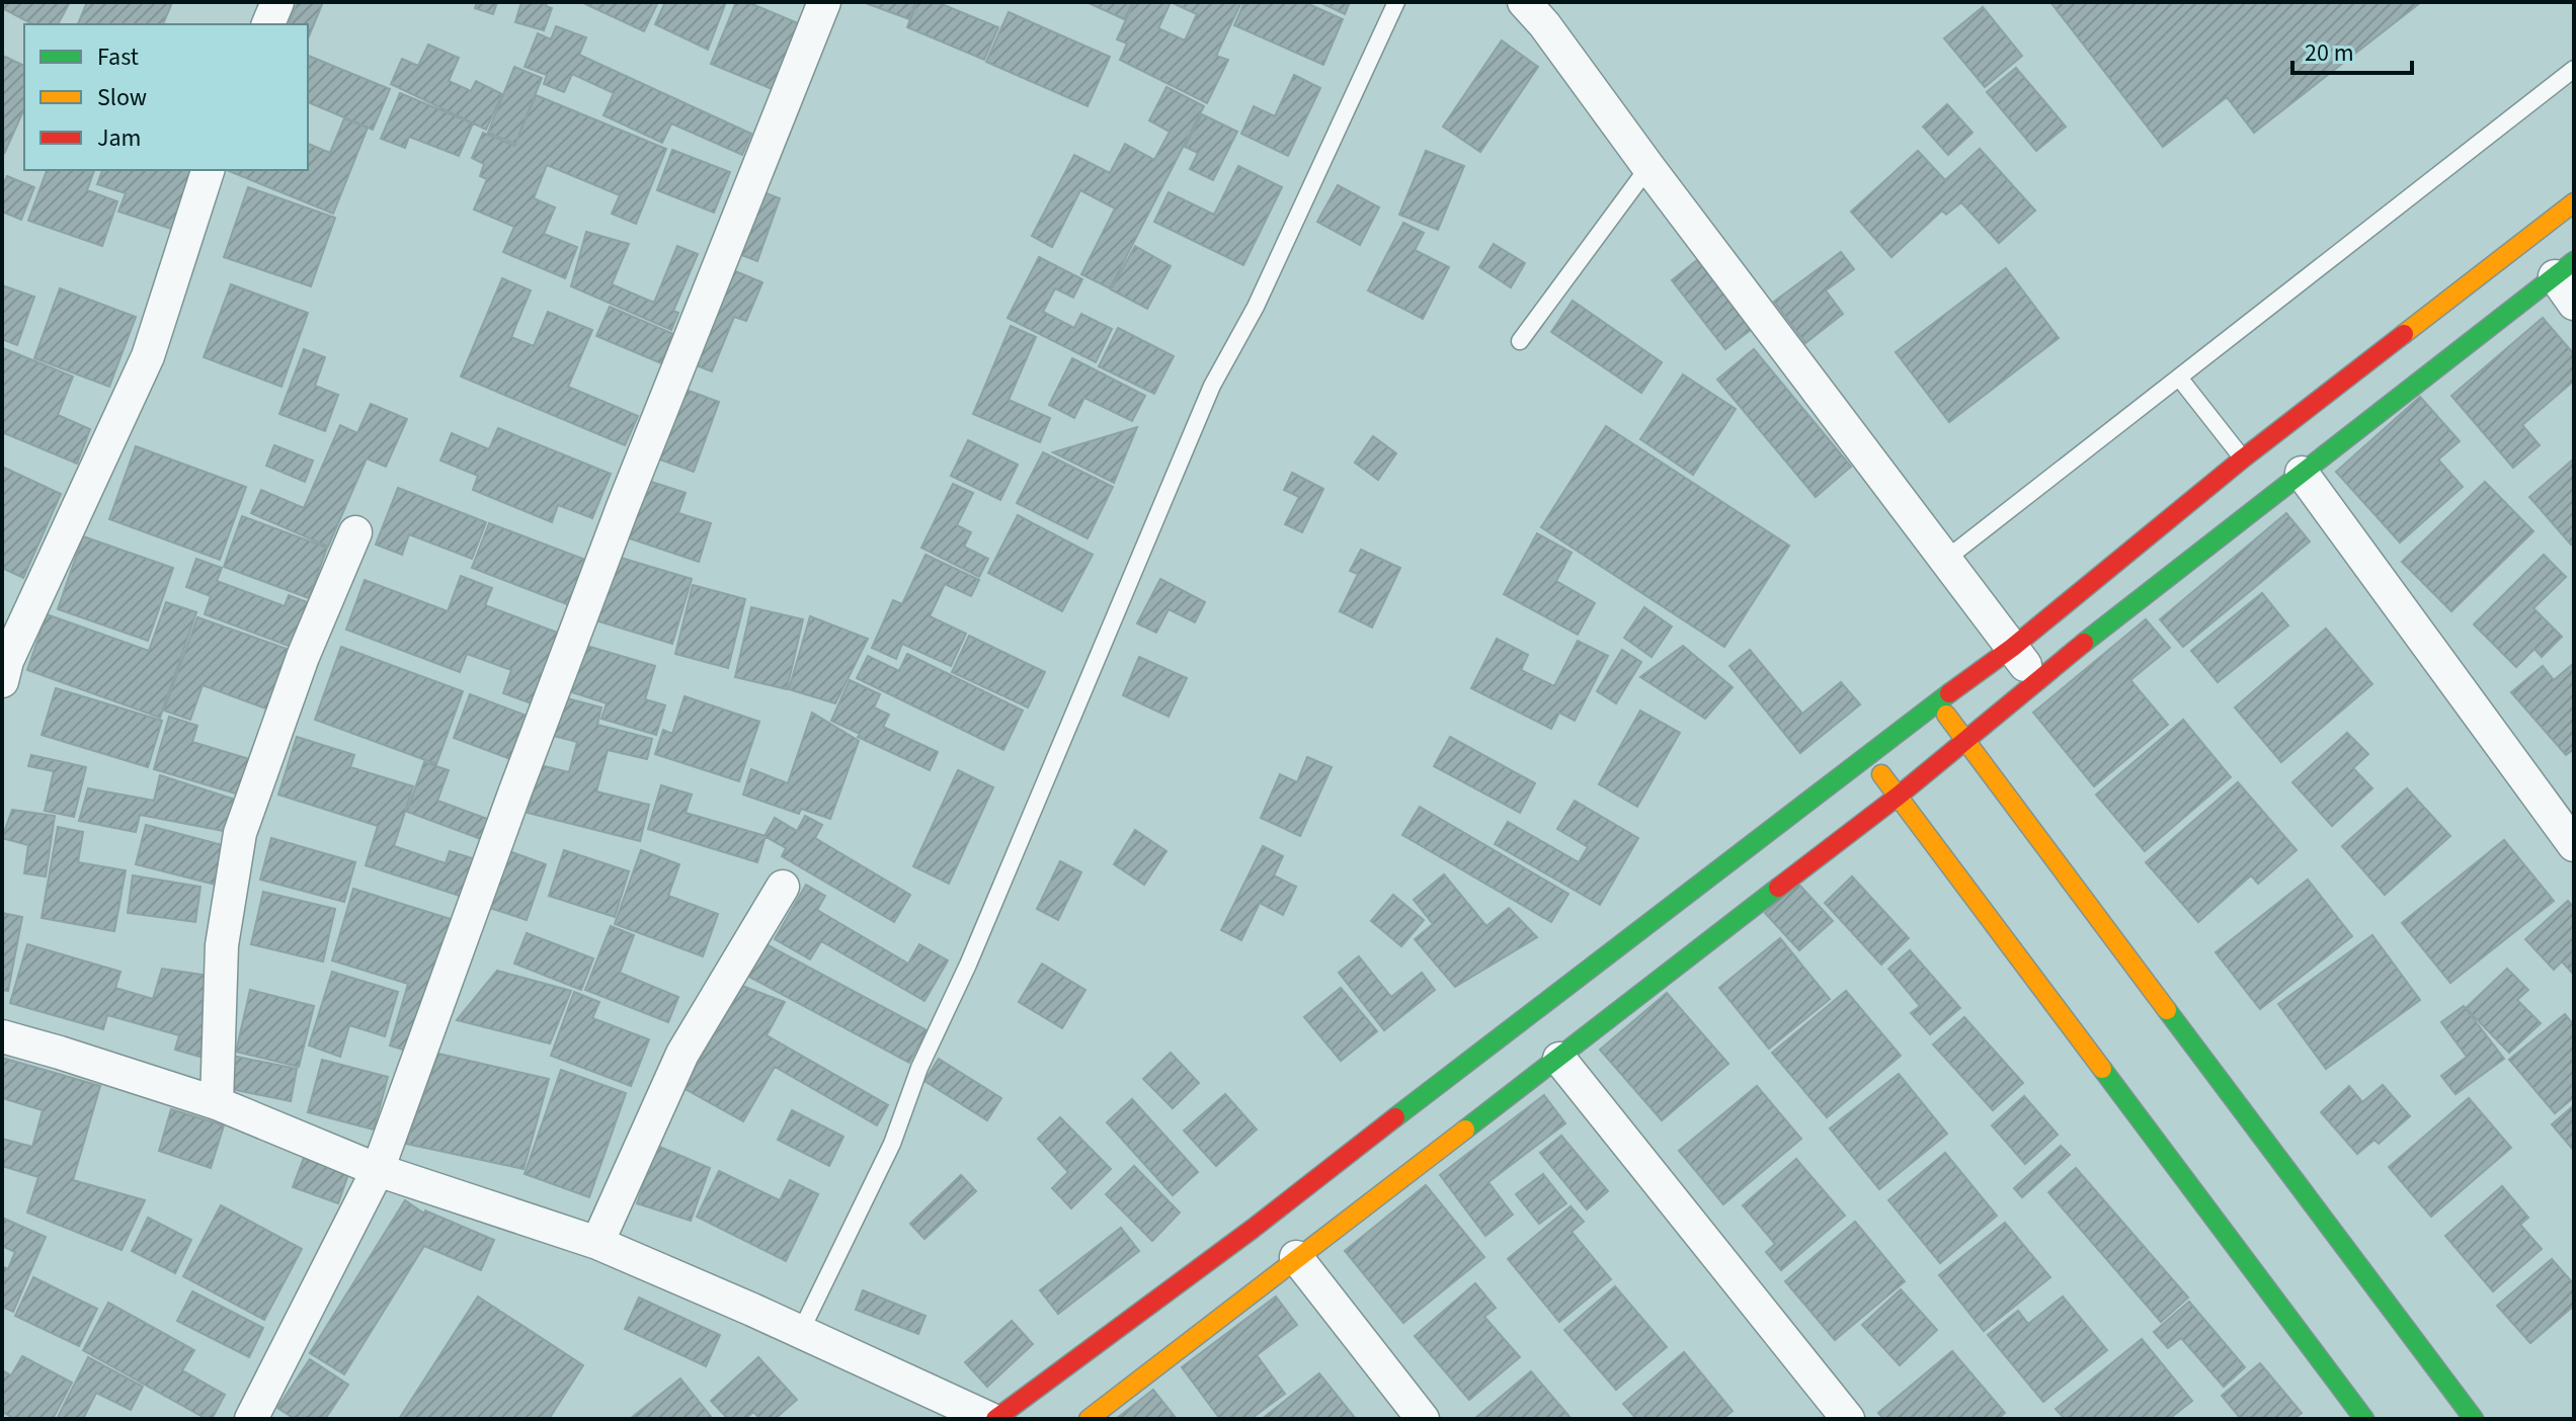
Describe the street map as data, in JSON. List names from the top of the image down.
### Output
{
  "legend": ["Fast", "Slow", "Jam"],
  "scale_bar": "20 m"
}
